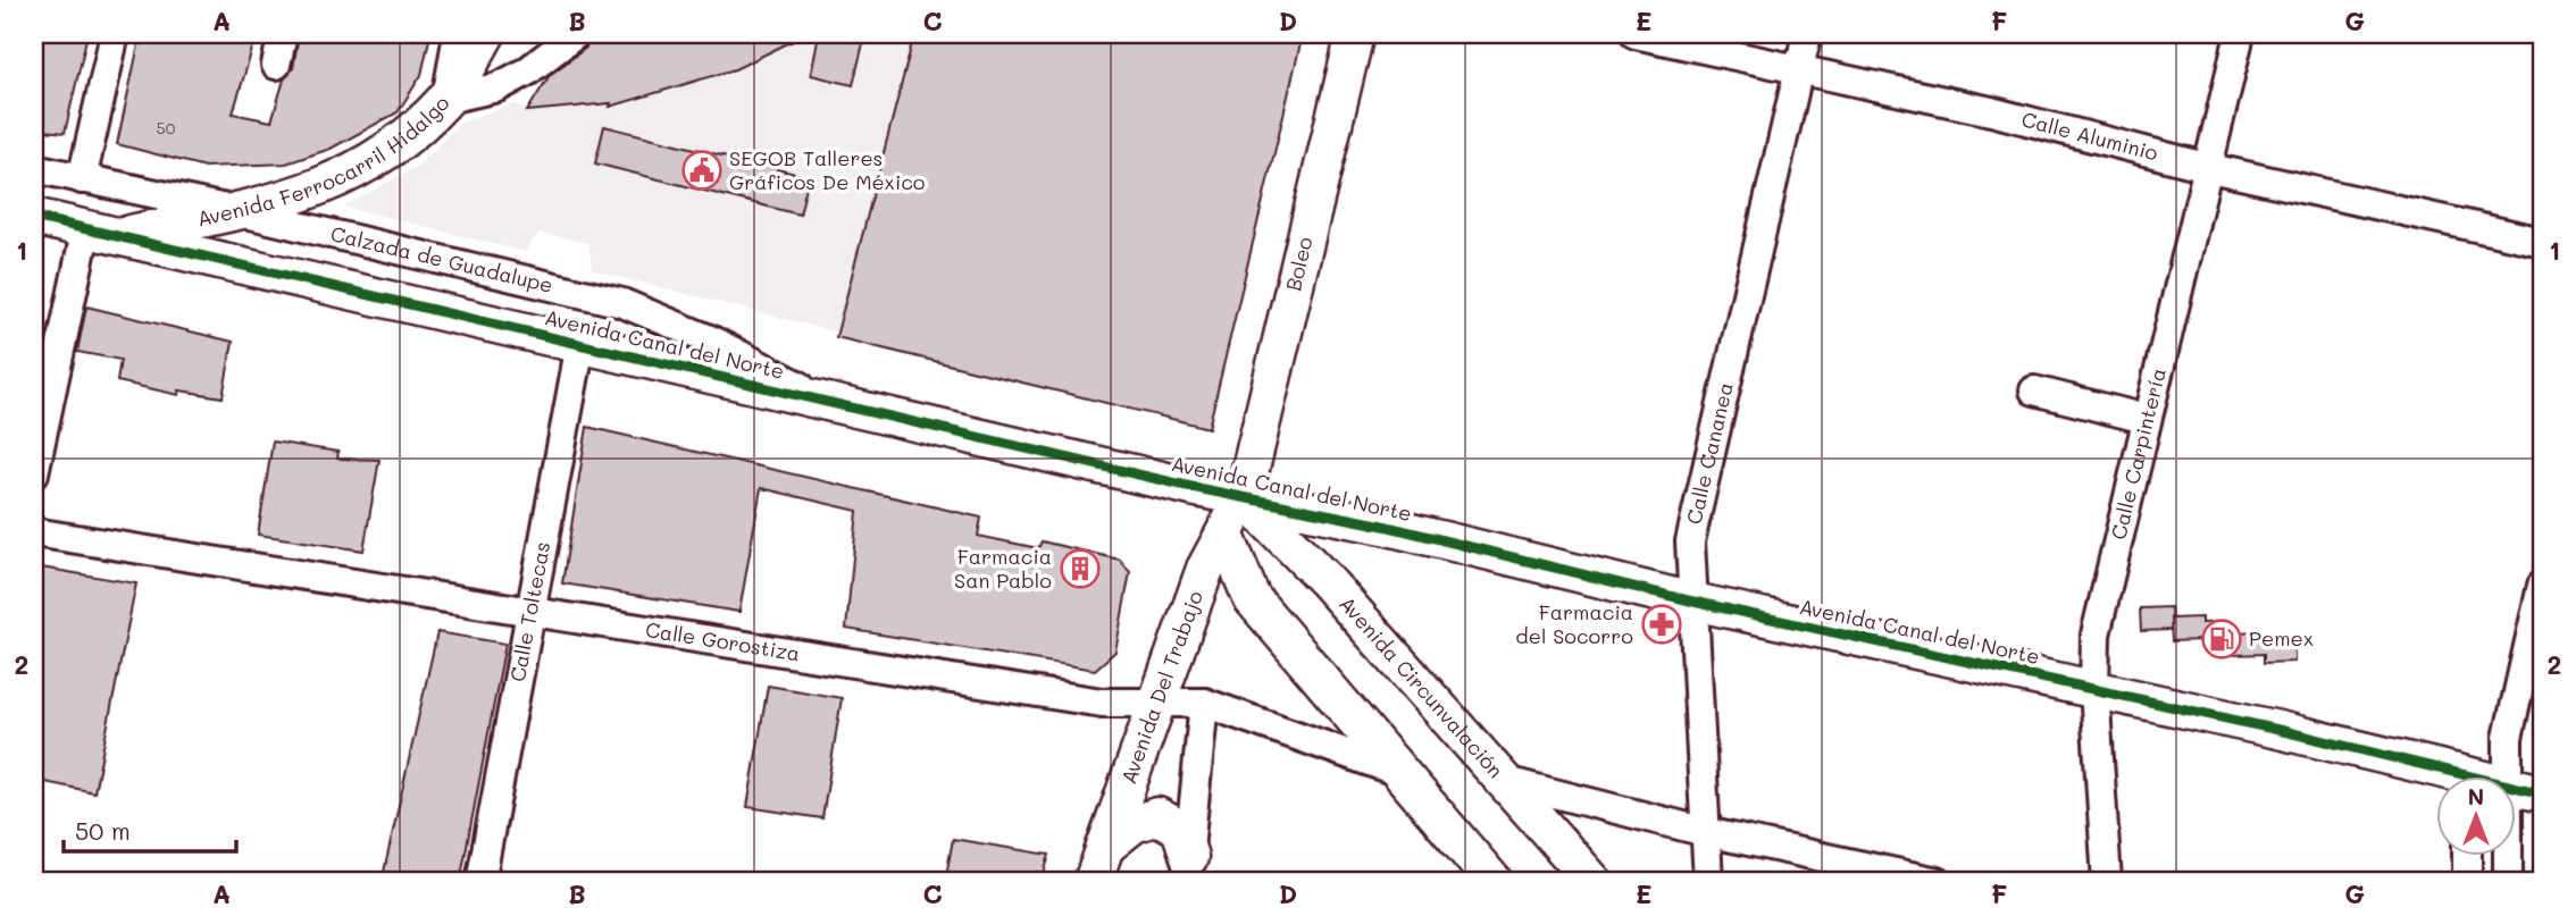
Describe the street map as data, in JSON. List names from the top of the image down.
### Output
{
  "streets": {
    "main road": [
      "Avenida Ferrocarril Hidalgo",
      "Boleo",
      "Avenida Canal del Norte",
      "Avenida Del Trabajo",
      "Avenida Circunvalación"
    ],
    "street": [
      "Calle Aluminio",
      "Calzada de Guadalupe",
      "Calle Cananea",
      "Calle Carpintería",
      "Calle Toltecas",
      "Calle Gorostiza"
    ]
  },
  "crossings": [
    ["Calle Aluminio", "Calle Cananea"],
    ["Calle Aluminio", "Calle Carpintería"],
    ["Avenida Ferrocarril Hidalgo", "Calzada de Guadalupe"],
    ["Avenida Ferrocarril Hidalgo", "Avenida Canal del Norte"],
    ["Calzada de Guadalupe", "Avenida Canal del Norte"],
    ["Boleo", "Avenida Canal del Norte"],
    ["Boleo", "Avenida Del Trabajo"],
    ["Boleo", "Avenida Circunvalación"],
    ["Avenida Canal del Norte", "Calle Cananea"],
    ["Avenida Canal del Norte", "Calle Carpintería"],
    ["Avenida Canal del Norte", "Calle Toltecas"],
    ["Avenida Canal del Norte", "Avenida Del Trabajo"],
    ["Avenida Canal del Norte", "Avenida Circunvalación"],
    ["Calle Toltecas", "Calle Gorostiza"],
    ["Calle Gorostiza", "Avenida Del Trabajo"],
    ["Avenida Del Trabajo", "Avenida Circunvalación"]
  ],
  "places": {
    "public building": ["SEGOB Talleres Gráficos De México"],
    "building": ["Farmacia San Pablo"],
    "pharmacy": ["Farmacia del Socorro"],
    "fuel station": ["Pemex"]
  },
  "house_numbers": ["50"],
  "scale_bar": "50 m",
  "north": "top",
  "grid": {
    "columns": [
      "A",
      "B",
      "C",
      "D",
      "E",
      "F",
      "G"
    ],
    "rows": ["1", "2"]
  }
}
